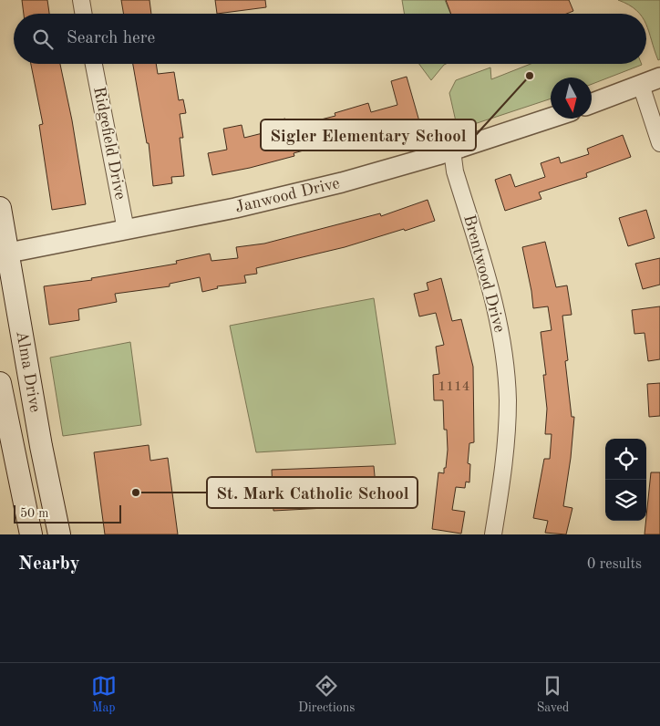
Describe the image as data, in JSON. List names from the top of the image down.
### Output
{
  "streets": {
    "main road": ["Alma Drive"],
    "street": ["Ridgefield Drive", "Janwood Drive", "Brentwood Drive"]
  },
  "crossings": [
    ["Ridgefield Drive", "Janwood Drive"],
    ["Janwood Drive", "Brentwood Drive"],
    ["Janwood Drive", "Alma Drive"]
  ],
  "places": ["Sigler Elementary School", "St. Mark Catholic School"],
  "house_numbers": ["1114"],
  "scale_bar": "50 m",
  "north": "bottom",
  "page": {
    "search": "Search here",
    "scale": "50 m",
    "heading": ["Nearby", "0 results"],
    "nav": ["Map", "Directions", "Saved"]
  }
}
